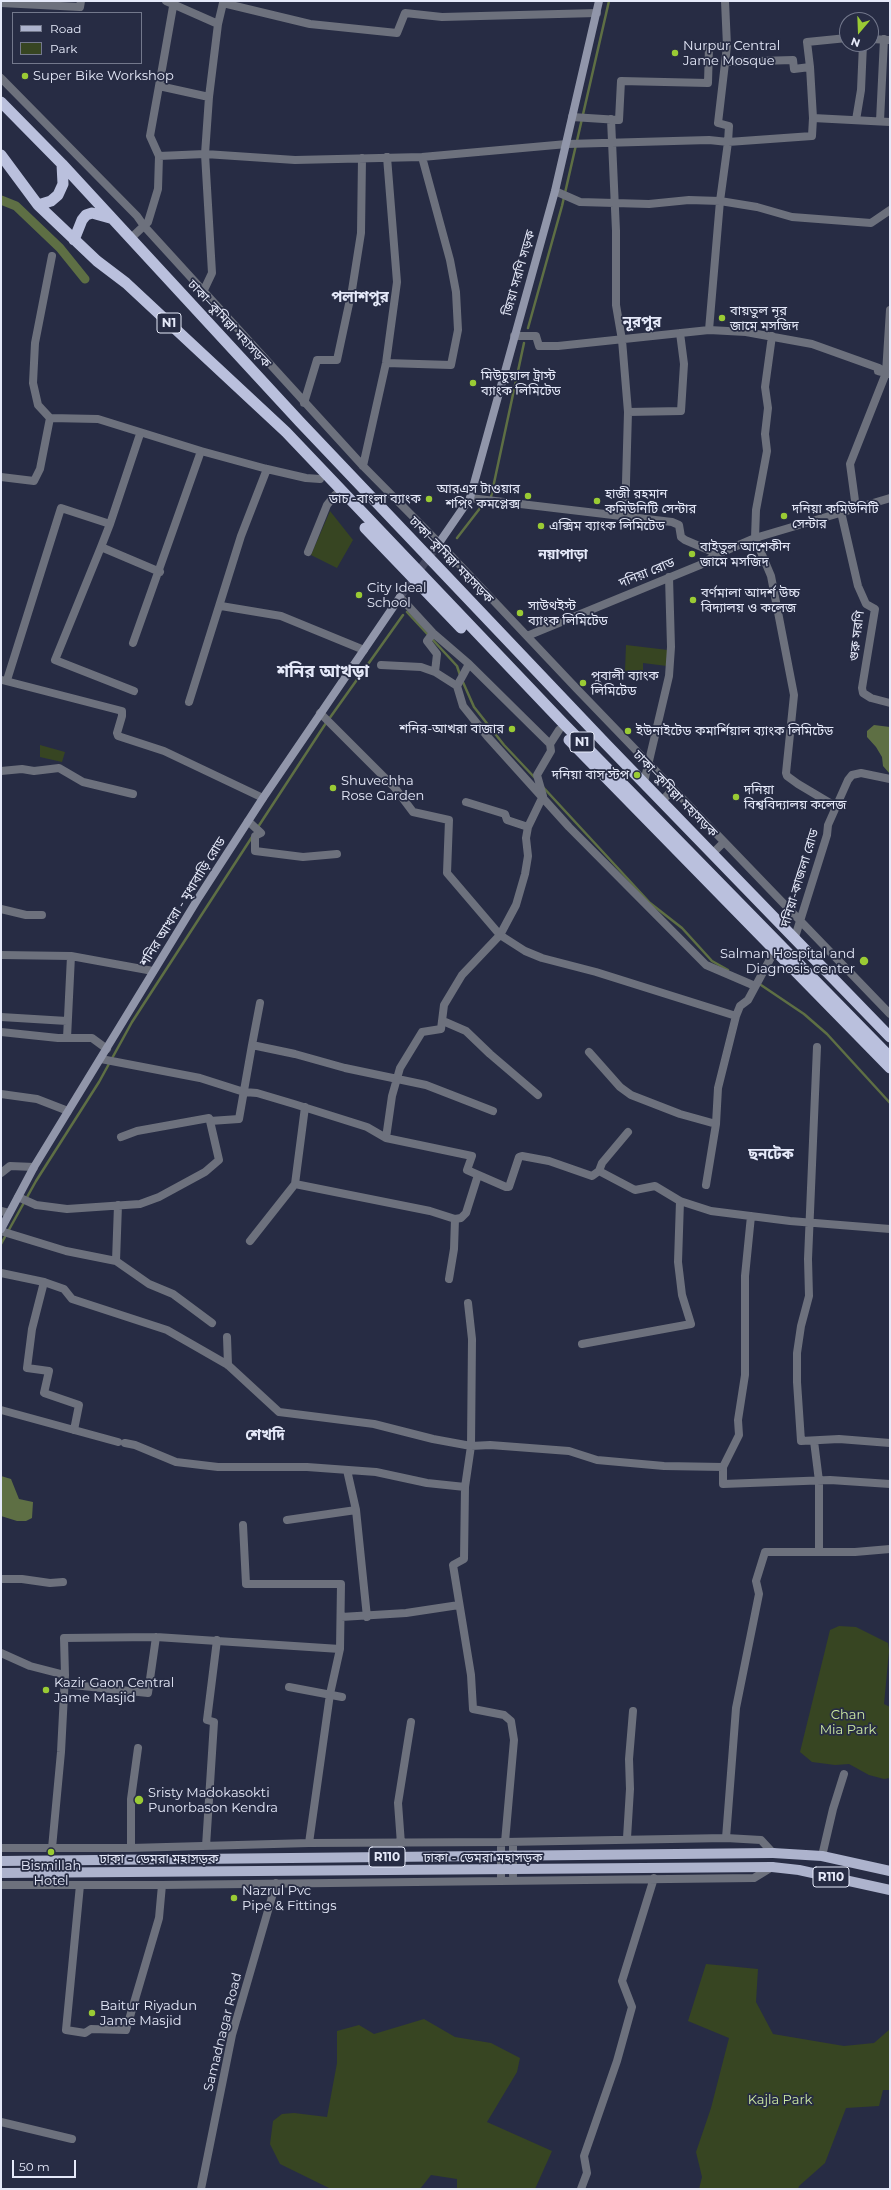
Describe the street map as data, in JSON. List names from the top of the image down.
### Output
{
  "streets": {
    "highway": ["N1", "ঢাকা–কুমিল্লা মহাসড়ক"],
    "main road": [
      "জিয়া সরণি সড়ক",
      "শনির আখরা - মৃধাবাড়ি রোড",
      "R110",
      "ঢাকা - ডেমরা মহাসড়ক"
    ],
    "street": [
      "দনিয়া রোড",
      "গুরু সরণি",
      "দনিয়া-কাজলা রোড",
      "Samadnagar Road"
    ]
  },
  "crossings": [
    ["ঢাকা–কুমিল্লা মহাসড়ক", "দনিয়া-কাজলা রোড"],
    ["দনিয়া রোড", "গুরু সরণি"]
  ],
  "districts": [
    "পলাশপুর",
    "নূরপুর",
    "নয়াপাড়া",
    "শনির আখড়া",
    "ছনটেক",
    "শেখদি"
  ],
  "parks": ["Chan Mia Park", "Kajla Park"],
  "places": [
    "Nurpur Central Jame Mosque",
    "Super Bike Workshop",
    "বায়তুল নূর জামে মসজিদ",
    "মিউচুয়াল ট্রাস্ট ব্যাংক লিমিটেড",
    "আরএস টাওয়ার শপিং কমপ্লেক্স",
    "ডাচ -বাংলা ব্যাংক",
    "হাজী রহমান কমিউনিটি সেন্টার",
    "দনিয়া কমিউনিটি সেন্টার",
    "এক্সিম ব্যাংক লিমিটেড",
    "বাইতুল আশেকীন জামে মসজিদ",
    "City Ideal School",
    "বর্ণমালা আদর্শ উচ্চ বিদ্যালয় ও কলেজ",
    "সাউথইস্ট ব্যাংক লিমিটেড",
    "পুবালী ব্যাংক লিমিটেড",
    "শনির-আখরা বাজার",
    "ইউনাইটেড কমার্শিয়াল ব্যাংক লিমিটেড",
    "দনিয়া বাস স্টপ",
    "Shuvechha Rose Garden",
    "দনিয়া বিশ্ববিদ্যালয় কলেজ",
    "Salman Hospital and Diagnosis center",
    "Kazir Gaon Central Jame Masjid",
    "Sristy Madokasokti Punorbason Kendra",
    "Bismillah Hotel",
    "Nazrul Pvc Pipe & Fittings",
    "Baitur Riyadun Jame Masjid"
  ],
  "legend": ["Road", "Park"],
  "scale_bar": "50 m",
  "north": "bottom"
}
